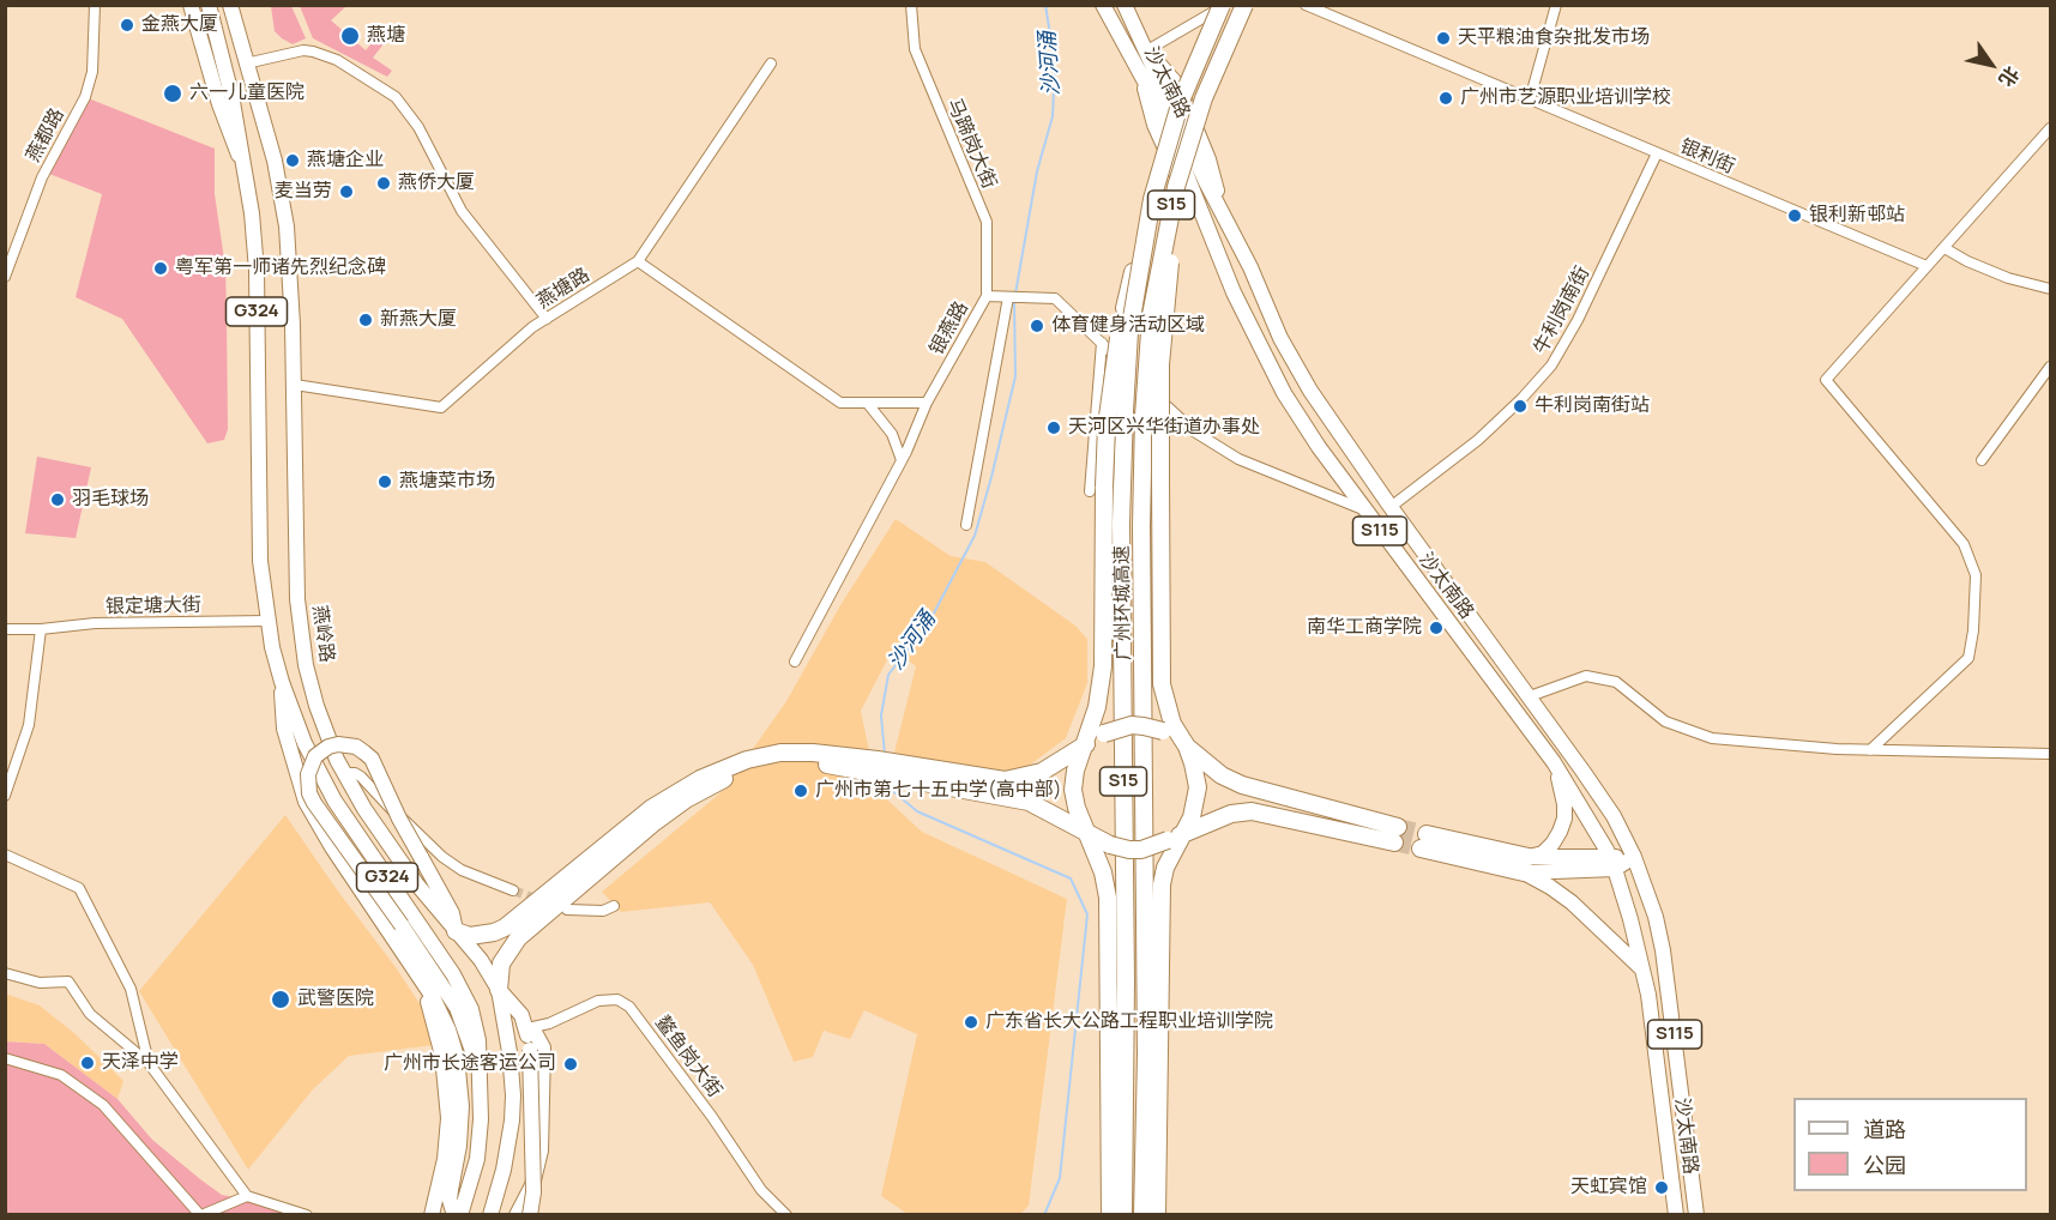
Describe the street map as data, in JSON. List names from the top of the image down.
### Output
{
  "streets": {
    "highway": ["S15", "广州环城高速"],
    "main road": [
      "沙太南路",
      "G324",
      "S115",
      "燕岭路"
    ],
    "street": [
      "燕都路",
      "马蹄岗大街",
      "银利街",
      "燕塘路",
      "牛利岗南街",
      "银燕路",
      "银定塘大街",
      "鳌鱼岗大街"
    ]
  },
  "crossings": [
    ["沙太南路", "牛利岗南街"],
    ["沙太南路", "银燕路"],
    ["马蹄岗大街", "银燕路"],
    ["银利街", "牛利岗南街"],
    ["燕塘路", "燕岭路"],
    ["G324", "银定塘大街"]
  ],
  "water": ["沙河涌"],
  "places": [
    "金燕大厦",
    "燕塘",
    "天平粮油食杂批发市场",
    "六一儿童医院",
    "广州市艺源职业培训学校",
    "燕塘企业",
    "燕侨大厦",
    "麦当劳",
    "银利新邨站",
    "粤军第一师诸先烈纪念碑",
    "新燕大厦",
    "体育健身活动区域",
    "牛利岗南街站",
    "天河区兴华街道办事处",
    "燕塘菜市场",
    "羽毛球场",
    "南华工商学院",
    "广州市第七十五中学(高中部)",
    "武警医院",
    "广东省长大公路工程职业培训学院",
    "天泽中学",
    "广州市长途客运公司",
    "天虹宾馆"
  ],
  "legend": ["道路", "公园"],
  "north": "bottom right"
}
